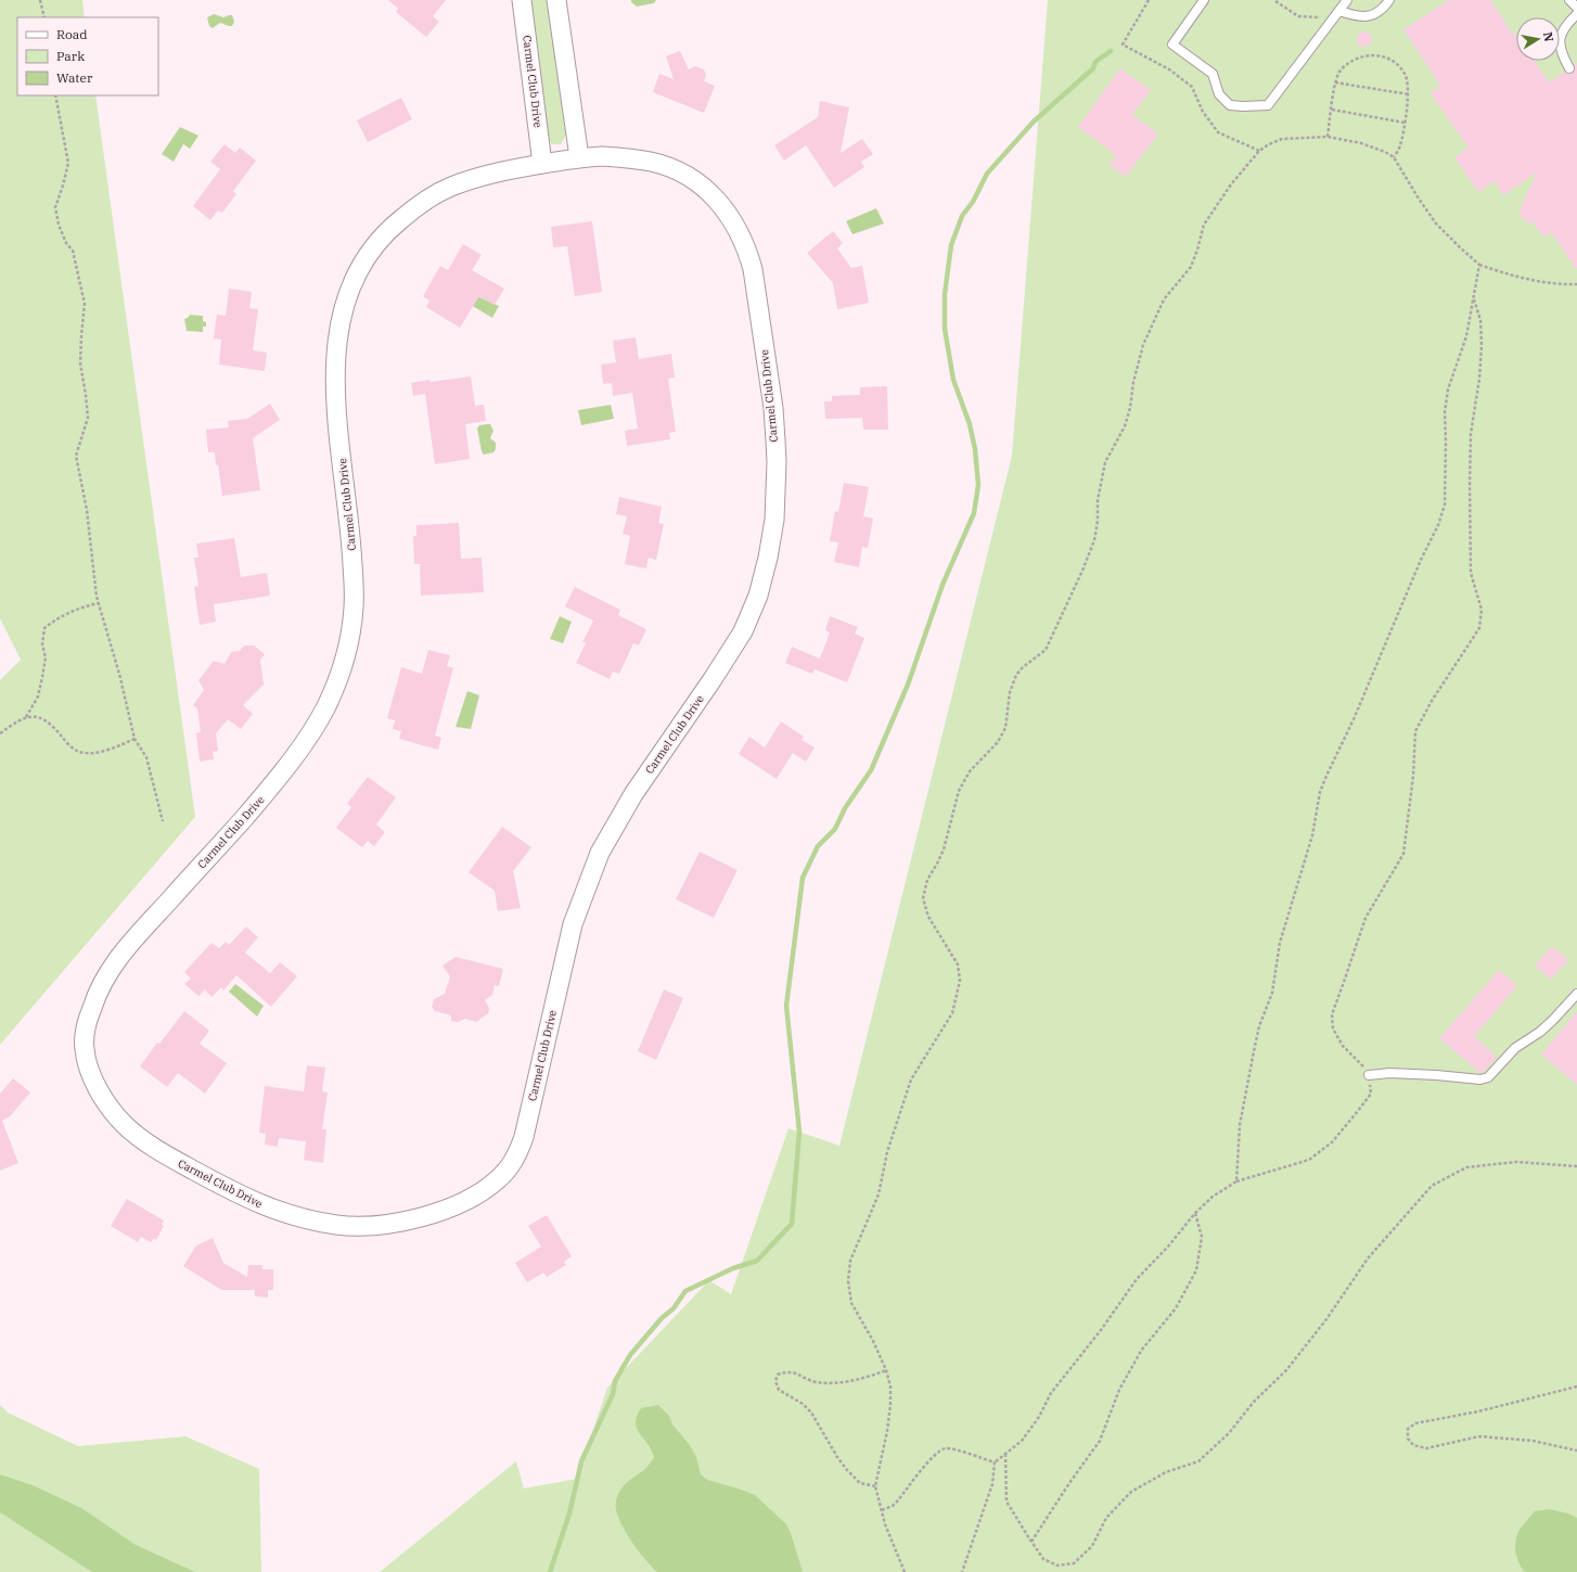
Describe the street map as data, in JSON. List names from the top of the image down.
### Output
{
  "streets": {
    "street": ["Carmel Club Drive"]
  },
  "legend": ["Road", "Park", "Water"],
  "north": "right"
}
